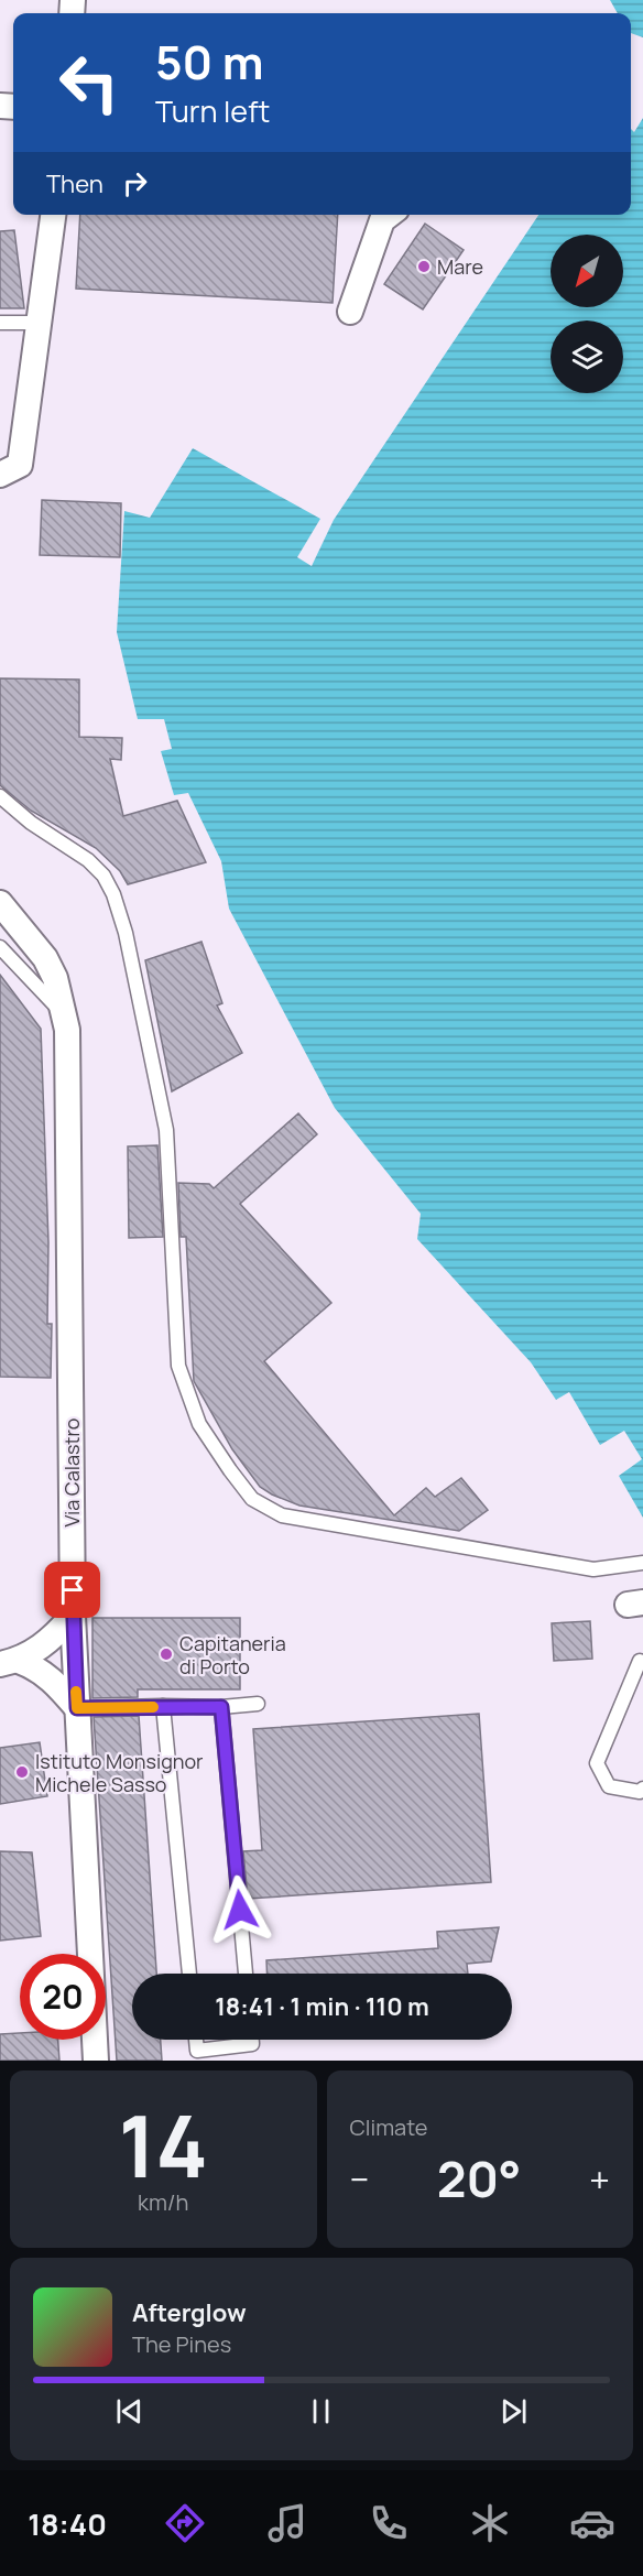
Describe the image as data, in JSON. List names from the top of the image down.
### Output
{
  "streets": {
    "street": ["Via Calastro"]
  },
  "places": ["Mare", "Capitaneria di Porto", "Istituto Monsignor Michele Sasso"],
  "north": "bottom left",
  "page": {
    "turn": ["50 m", "Turn left"],
    "then": "Then",
    "limit": "20",
    "trip": "18:41 · 1 min · 110 m",
    "tile": [
      ["14", "km/h"],
      "Climate"
    ],
    "heat": ["−", "20°", "+"],
    "song": ["Afterglow", "The Pines"],
    "tabs": "18:40"
  }
}
